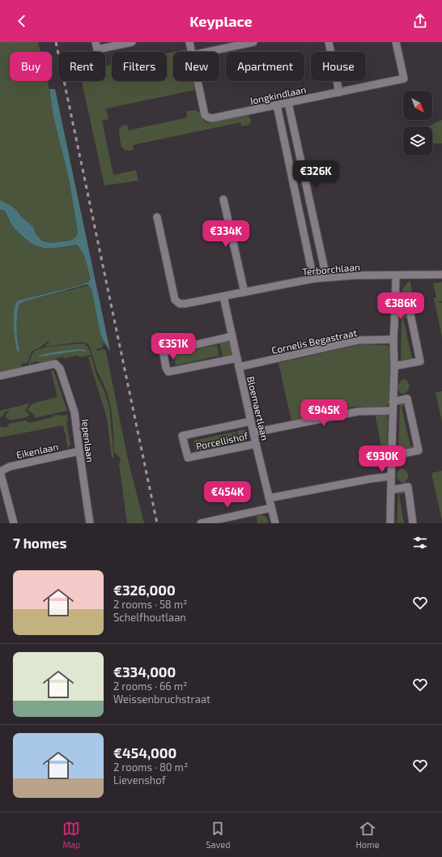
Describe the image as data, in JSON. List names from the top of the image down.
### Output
{
  "streets": {
    "street": [
      "Jongkindlaan",
      "Terborchlaan",
      "Cornelis Begastraat",
      "Bloemaertlaan",
      "Iepenlaan",
      "Porcellishof",
      "Eikenlaan"
    ]
  },
  "crossings": [
    ["Terborchlaan", "Bloemaertlaan"],
    ["Cornelis Begastraat", "Bloemaertlaan"],
    ["Bloemaertlaan", "Porcellishof"],
    ["Iepenlaan", "Eikenlaan"]
  ],
  "north": "bottom right",
  "page": {
    "header": "Keyplace",
    "chip": [
      "Buy",
      "Rent",
      "Filters",
      "New",
      "Apartment",
      "House"
    ],
    "price": [
      "€326K",
      "€334K",
      "€386K",
      "€351K",
      "€945K",
      "€930K",
      "€454K"
    ],
    "heading": "7 homes",
    "list": [
      {
        "name": "€326,000",
        "note": "2 rooms · 58 m² · Schelfhoutlaan"
      },
      {
        "name": "€334,000",
        "note": "2 rooms · 66 m² · Weissenbruchstraat"
      },
      {
        "name": "€454,000",
        "note": "2 rooms · 80 m² · Lievenshof"
      }
    ],
    "tabs": ["Map", "Saved", "Home"]
  }
}
